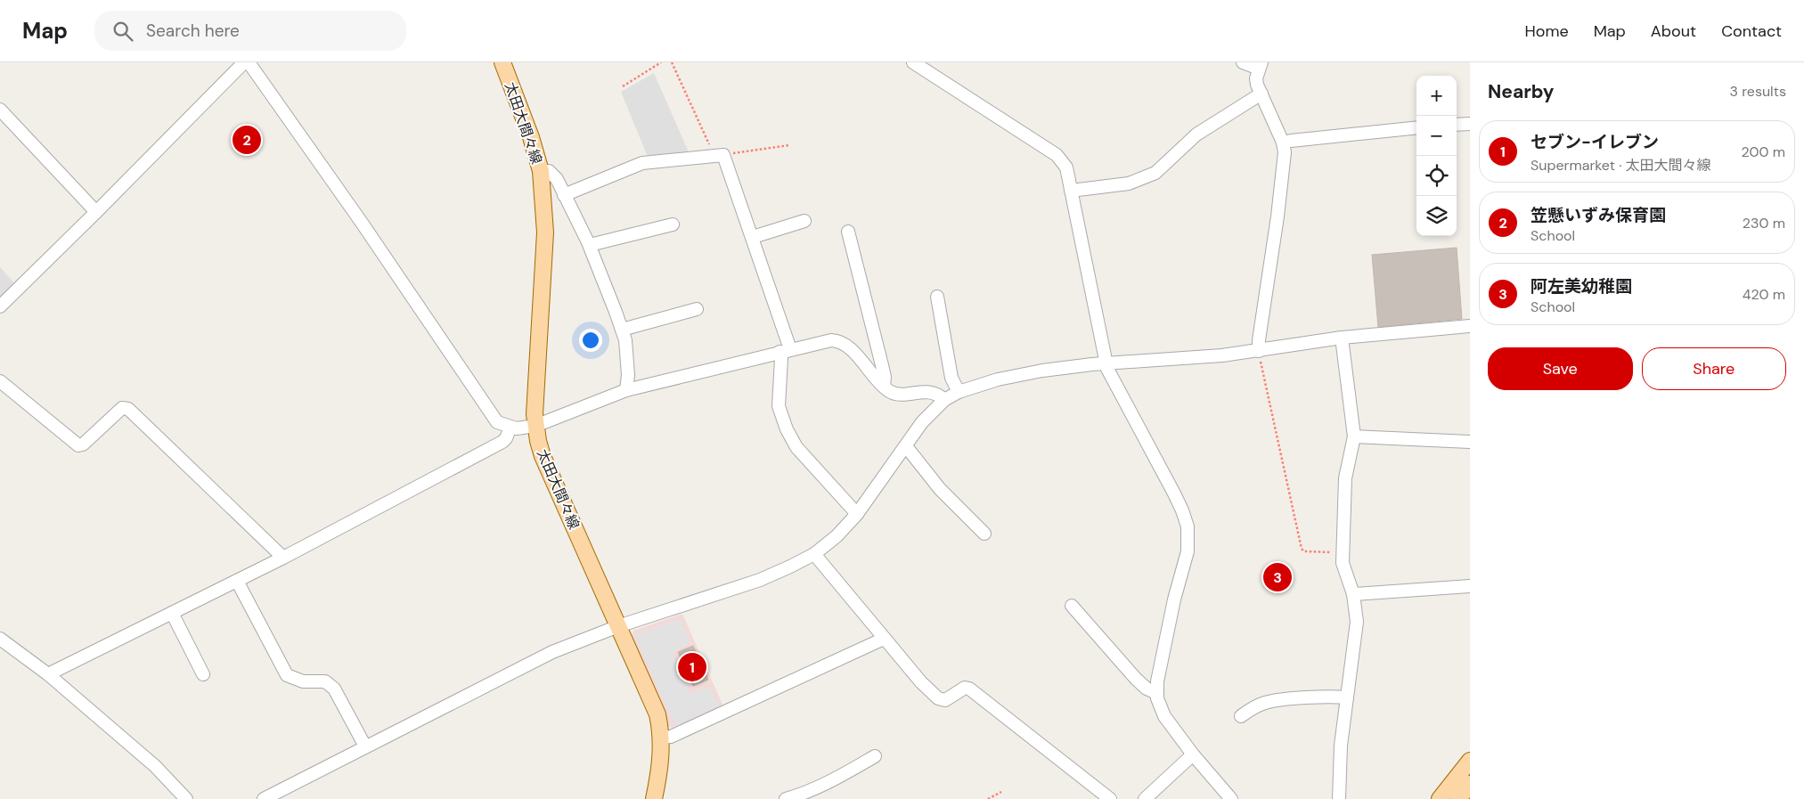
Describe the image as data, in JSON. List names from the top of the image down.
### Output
{
  "streets": {
    "main road": ["太田大間々線"]
  },
  "page": {
    "header": "Map",
    "search": "Search here",
    "nav": [
      "Home",
      "Map",
      "About",
      "Contact"
    ],
    "heading": ["Nearby", "3 results"],
    "map_buttons": ["+", "−"],
    "list": [
      {
        "mark": "1",
        "name": "セブン-イレブン",
        "note": "Supermarket · 太田大間々線",
        "value": "200 m"
      },
      {
        "mark": "2",
        "name": "笠懸いずみ保育園",
        "note": "School",
        "value": "230 m"
      },
      {
        "mark": "3",
        "name": "阿左美幼稚園",
        "note": "School",
        "value": "420 m"
      }
    ],
    "pins": ["2", "3", "1"],
    "buttons": ["Save", "Share"]
  }
}
